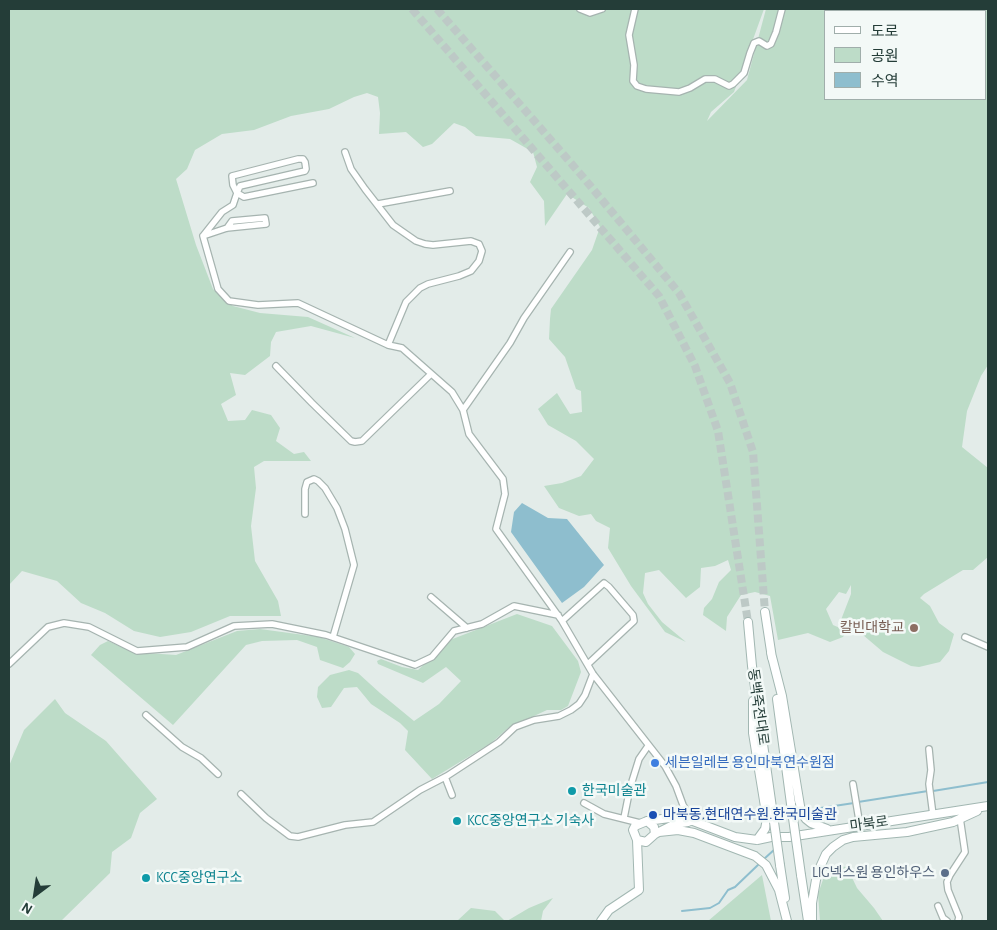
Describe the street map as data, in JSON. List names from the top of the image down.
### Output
{
  "streets": {
    "main road": ["동백죽전대로", "마북로"]
  },
  "places": [
    "칼빈대학교",
    "세븐일레븐 용인마북연수원점",
    "한국미술관",
    "마북동.현대연수원.한국미술관",
    "KCC중앙연구소 기숙사",
    "LIG넥스원 용인하우스",
    "KCC중앙연구소"
  ],
  "legend": ["도로", "공원", "수역"],
  "north": "bottom left"
}
